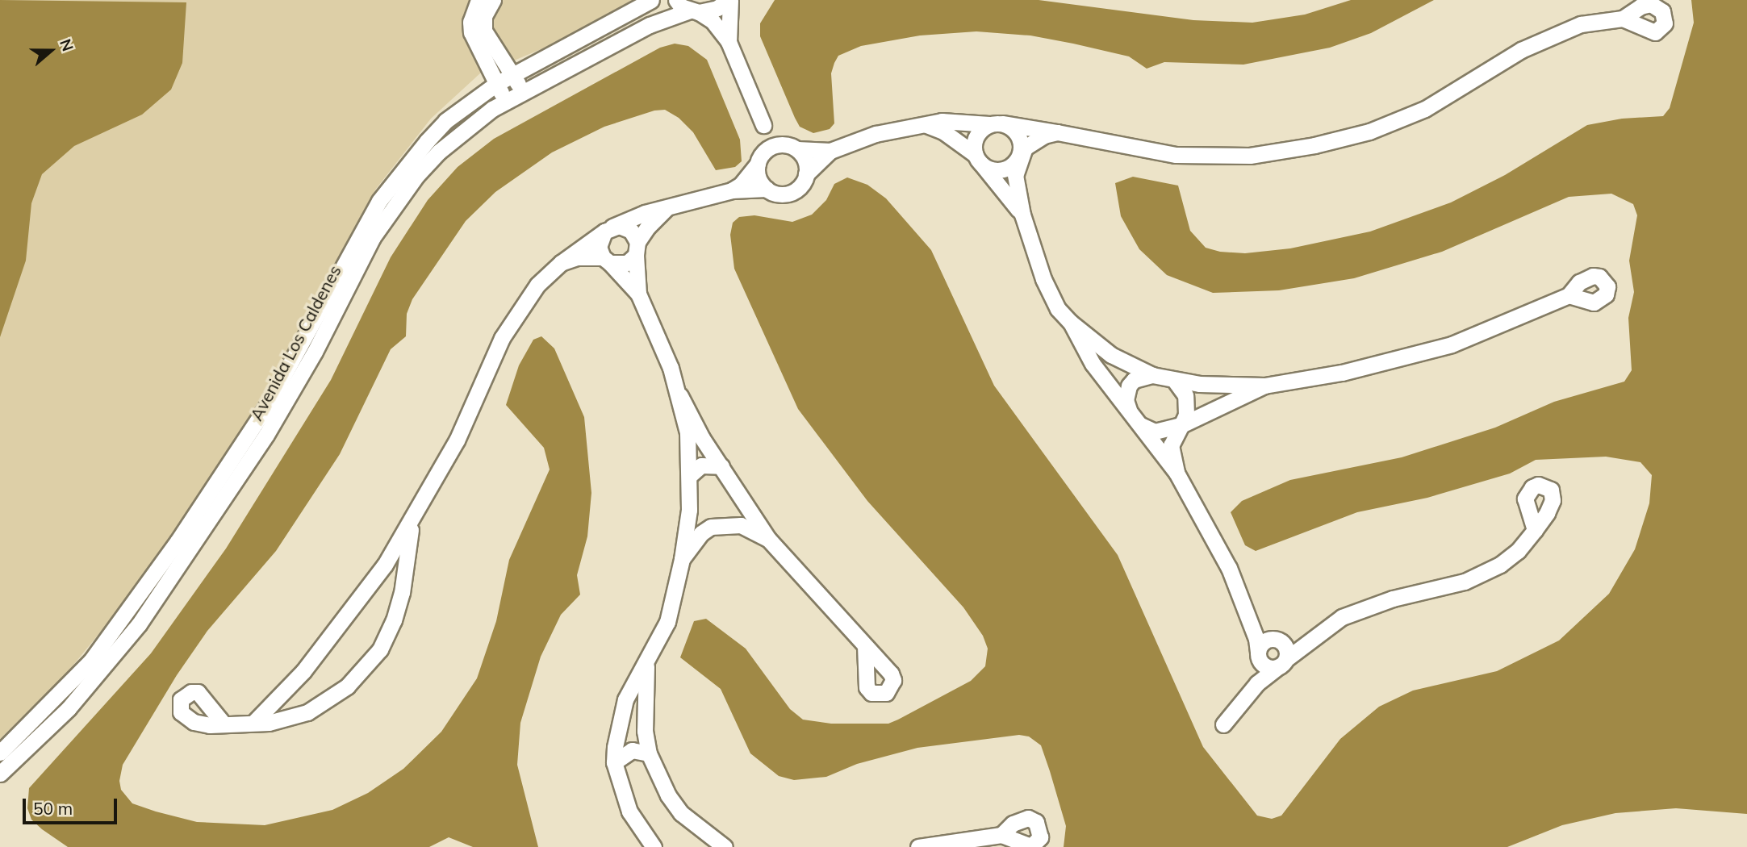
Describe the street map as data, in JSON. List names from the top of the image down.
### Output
{
  "streets": {
    "street": ["Avenida Los Caldenes"]
  },
  "scale_bar": "50 m",
  "north": "right"
}
